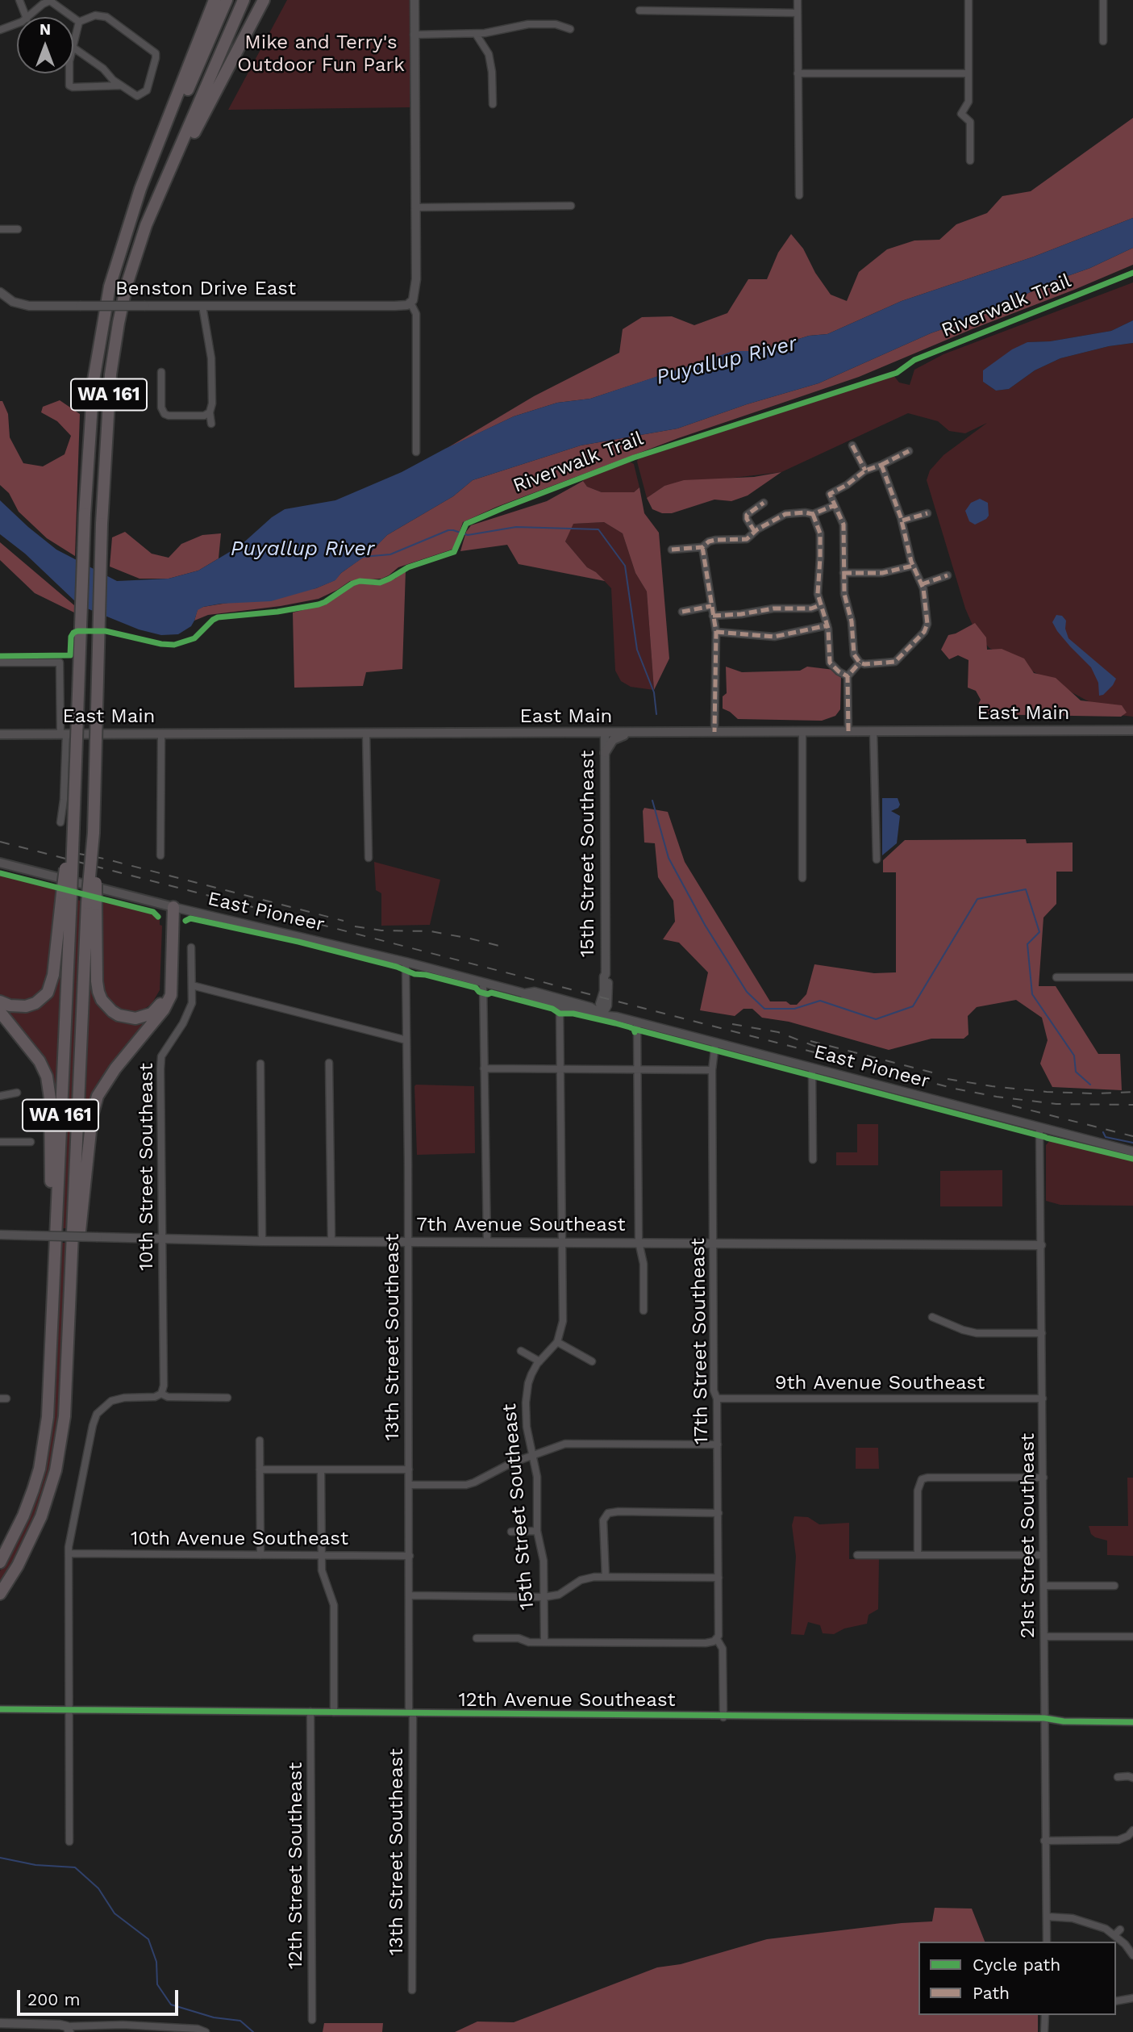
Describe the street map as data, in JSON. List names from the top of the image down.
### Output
{
  "streets": {
    "highway": ["WA 161"],
    "main road": ["East Main", "East Pioneer"],
    "street": [
      "Benston Drive East",
      "15th Street Southeast",
      "10th Street Southeast",
      "7th Avenue Southeast",
      "13th Street Southeast",
      "17th Street Southeast",
      "9th Avenue Southeast",
      "21st Street Southeast",
      "10th Avenue Southeast",
      "12th Avenue Southeast",
      "12th Street Southeast"
    ],
    "cycle path": ["Riverwalk Trail"]
  },
  "crossings": [
    ["East Main", "15th Street Southeast"],
    ["15th Street Southeast", "East Pioneer"],
    ["East Pioneer", "13th Street Southeast"],
    ["East Pioneer", "17th Street Southeast"],
    ["East Pioneer", "21st Street Southeast"],
    ["10th Street Southeast", "7th Avenue Southeast"],
    ["7th Avenue Southeast", "13th Street Southeast"],
    ["7th Avenue Southeast", "17th Street Southeast"],
    ["7th Avenue Southeast", "21st Street Southeast"],
    ["13th Street Southeast", "10th Avenue Southeast"],
    ["13th Street Southeast", "12th Avenue Southeast"],
    ["17th Street Southeast", "9th Avenue Southeast"],
    ["17th Street Southeast", "12th Avenue Southeast"],
    ["9th Avenue Southeast", "21st Street Southeast"],
    ["21st Street Southeast", "12th Avenue Southeast"],
    ["12th Avenue Southeast", "12th Street Southeast"]
  ],
  "water": ["Puyallup River"],
  "parks": ["Mike and Terry's Outdoor Fun Park"],
  "legend": ["Cycle path", "Path"],
  "scale_bar": "200 m",
  "north": "top"
}
